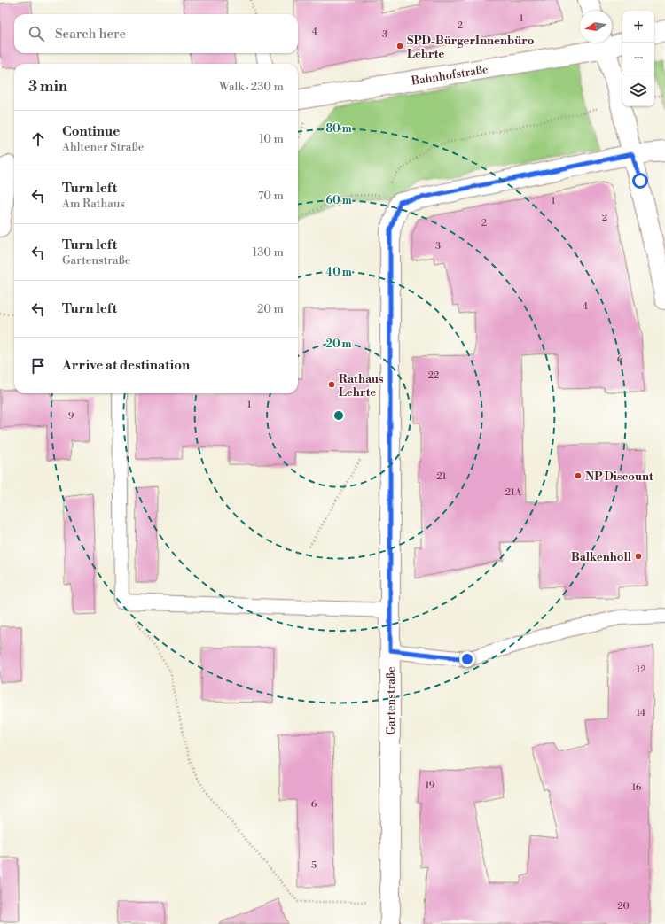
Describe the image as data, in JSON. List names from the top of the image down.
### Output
{
  "streets": {
    "street": ["Bahnhofstraße", "Gartenstraße"]
  },
  "places": [
    "SPD-BürgerInnenbüro Lehrte",
    "Rathaus Lehrte",
    "NP Discount",
    "Balkenholl"
  ],
  "house_numbers": [
    "1",
    "2",
    "4",
    "3",
    "1",
    "2",
    "2",
    "3",
    "4",
    "6",
    "22",
    "1",
    "9",
    "21",
    "21A",
    "12",
    "14",
    "19",
    "16",
    "6",
    "5",
    "20"
  ],
  "north": "left",
  "page": {
    "map_buttons": ["+", "−"],
    "search": "Search here",
    "heading": ["3 min", "Walk · 230 m"],
    "list": [
      ["Continue", "Ahltener Straße", "10 m"],
      ["Turn left", "Am Rathaus", "70 m"],
      ["Turn left", "Gartenstraße", "130 m"],
      ["Turn left", "20 m"],
      "Arrive at destination"
    ]
  },
  "rings": [
    "80 m",
    "60 m",
    "40 m",
    "20 m"
  ]
}
